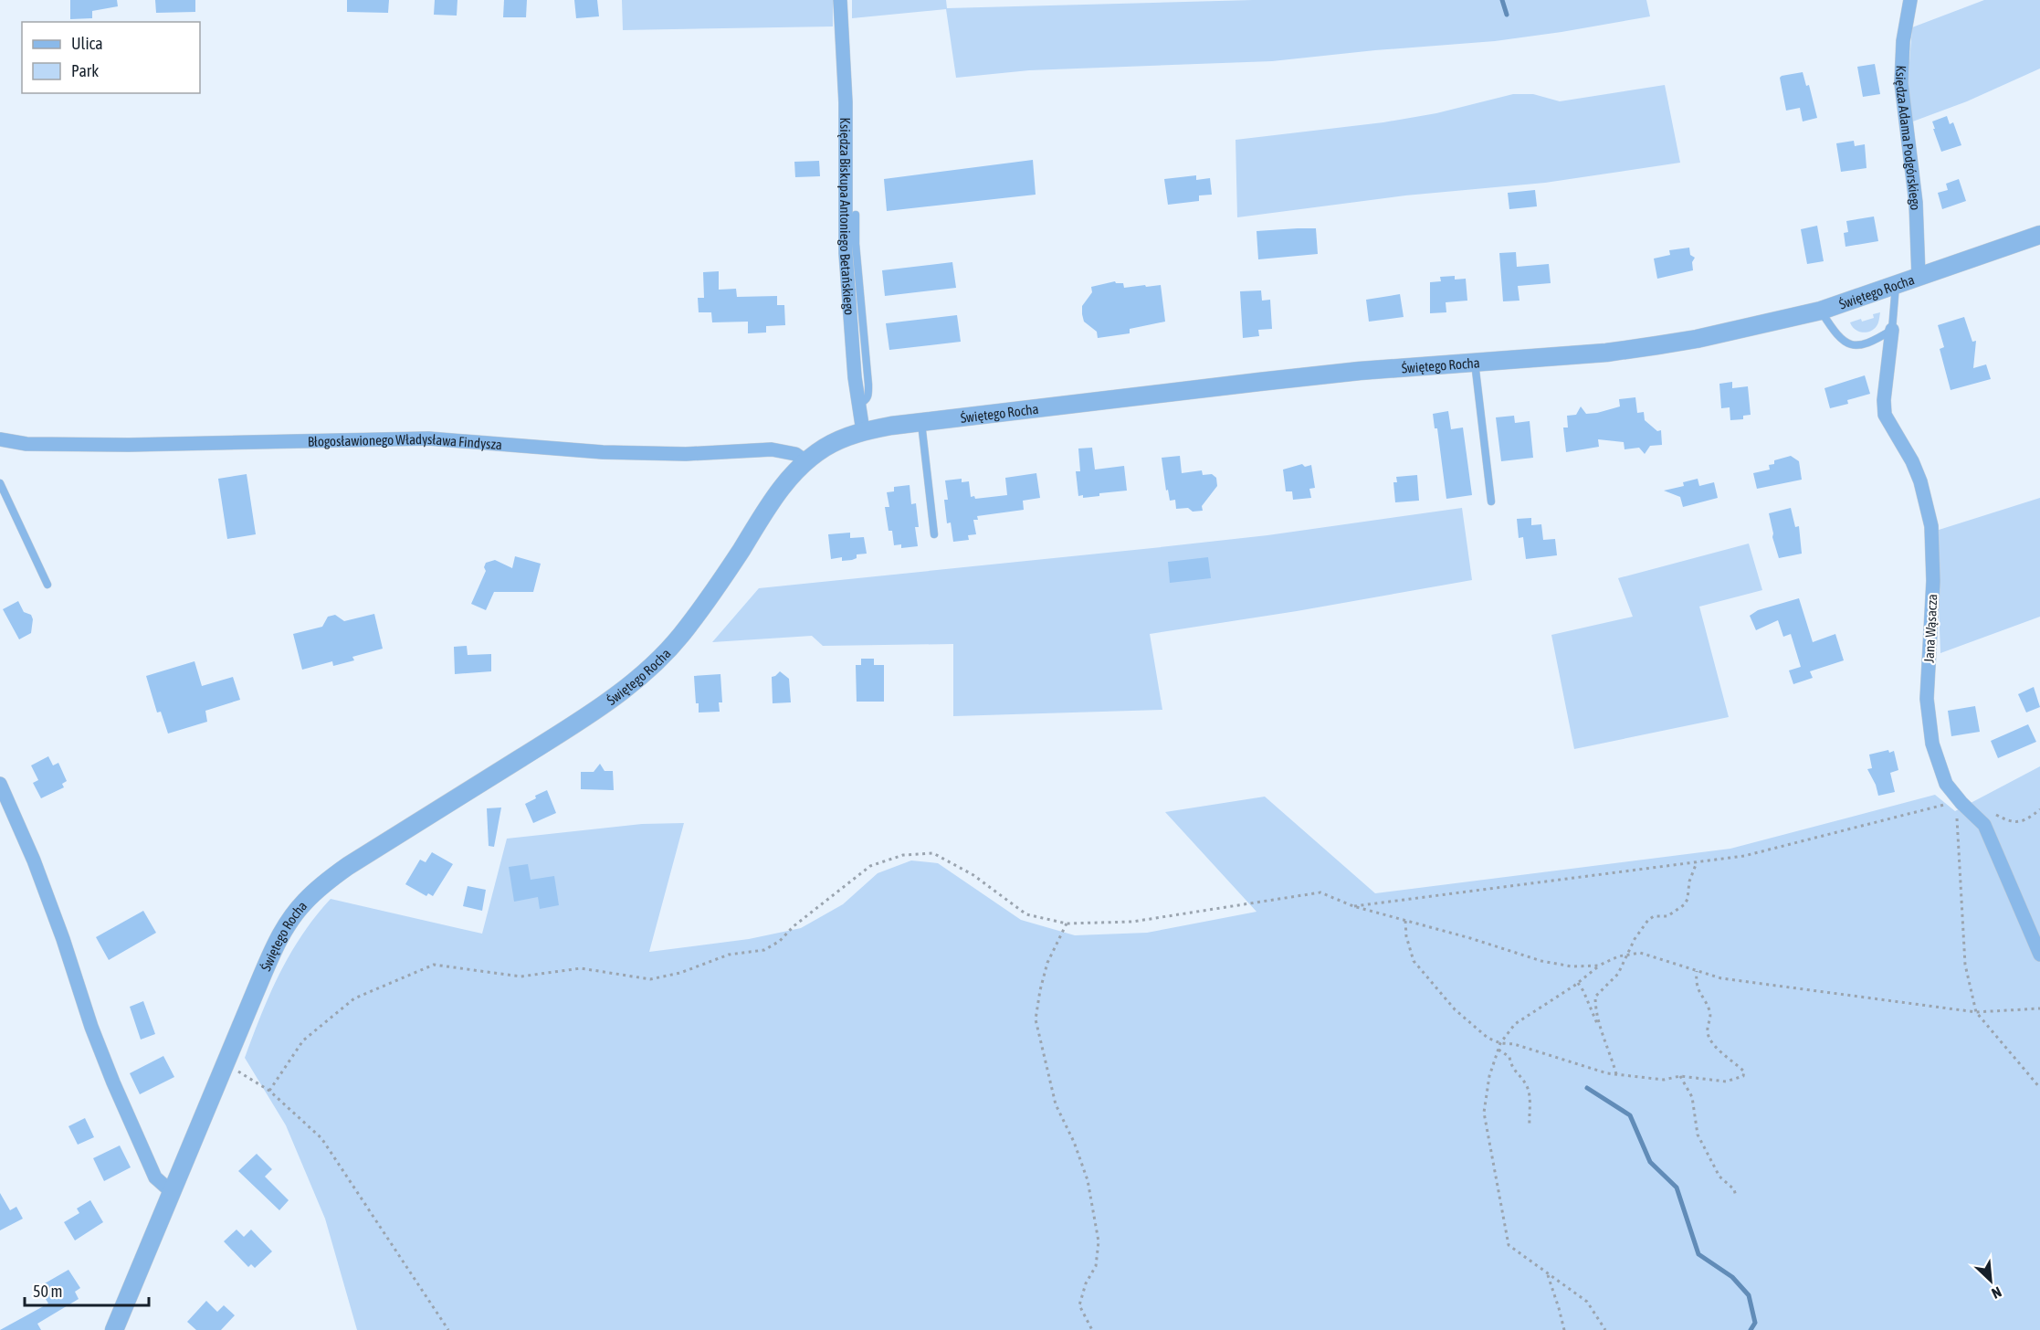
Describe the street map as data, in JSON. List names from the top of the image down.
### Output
{
  "streets": {
    "street": [
      "Księdza Adama Podgórskiego",
      "Księdza Biskupa Antoniego Betańskiego",
      "Świętego Rocha",
      "Błogosławionego Władysława Findysza",
      "Jana Wąsacza"
    ]
  },
  "crossings": [
    ["Księdza Adama Podgórskiego", "Świętego Rocha"],
    ["Księdza Biskupa Antoniego Betańskiego", "Świętego Rocha"],
    ["Świętego Rocha", "Błogosławionego Władysława Findysza"],
    ["Świętego Rocha", "Jana Wąsacza"]
  ],
  "legend": ["Ulica", "Park"],
  "scale_bar": "50 m",
  "north": "bottom right"
}
